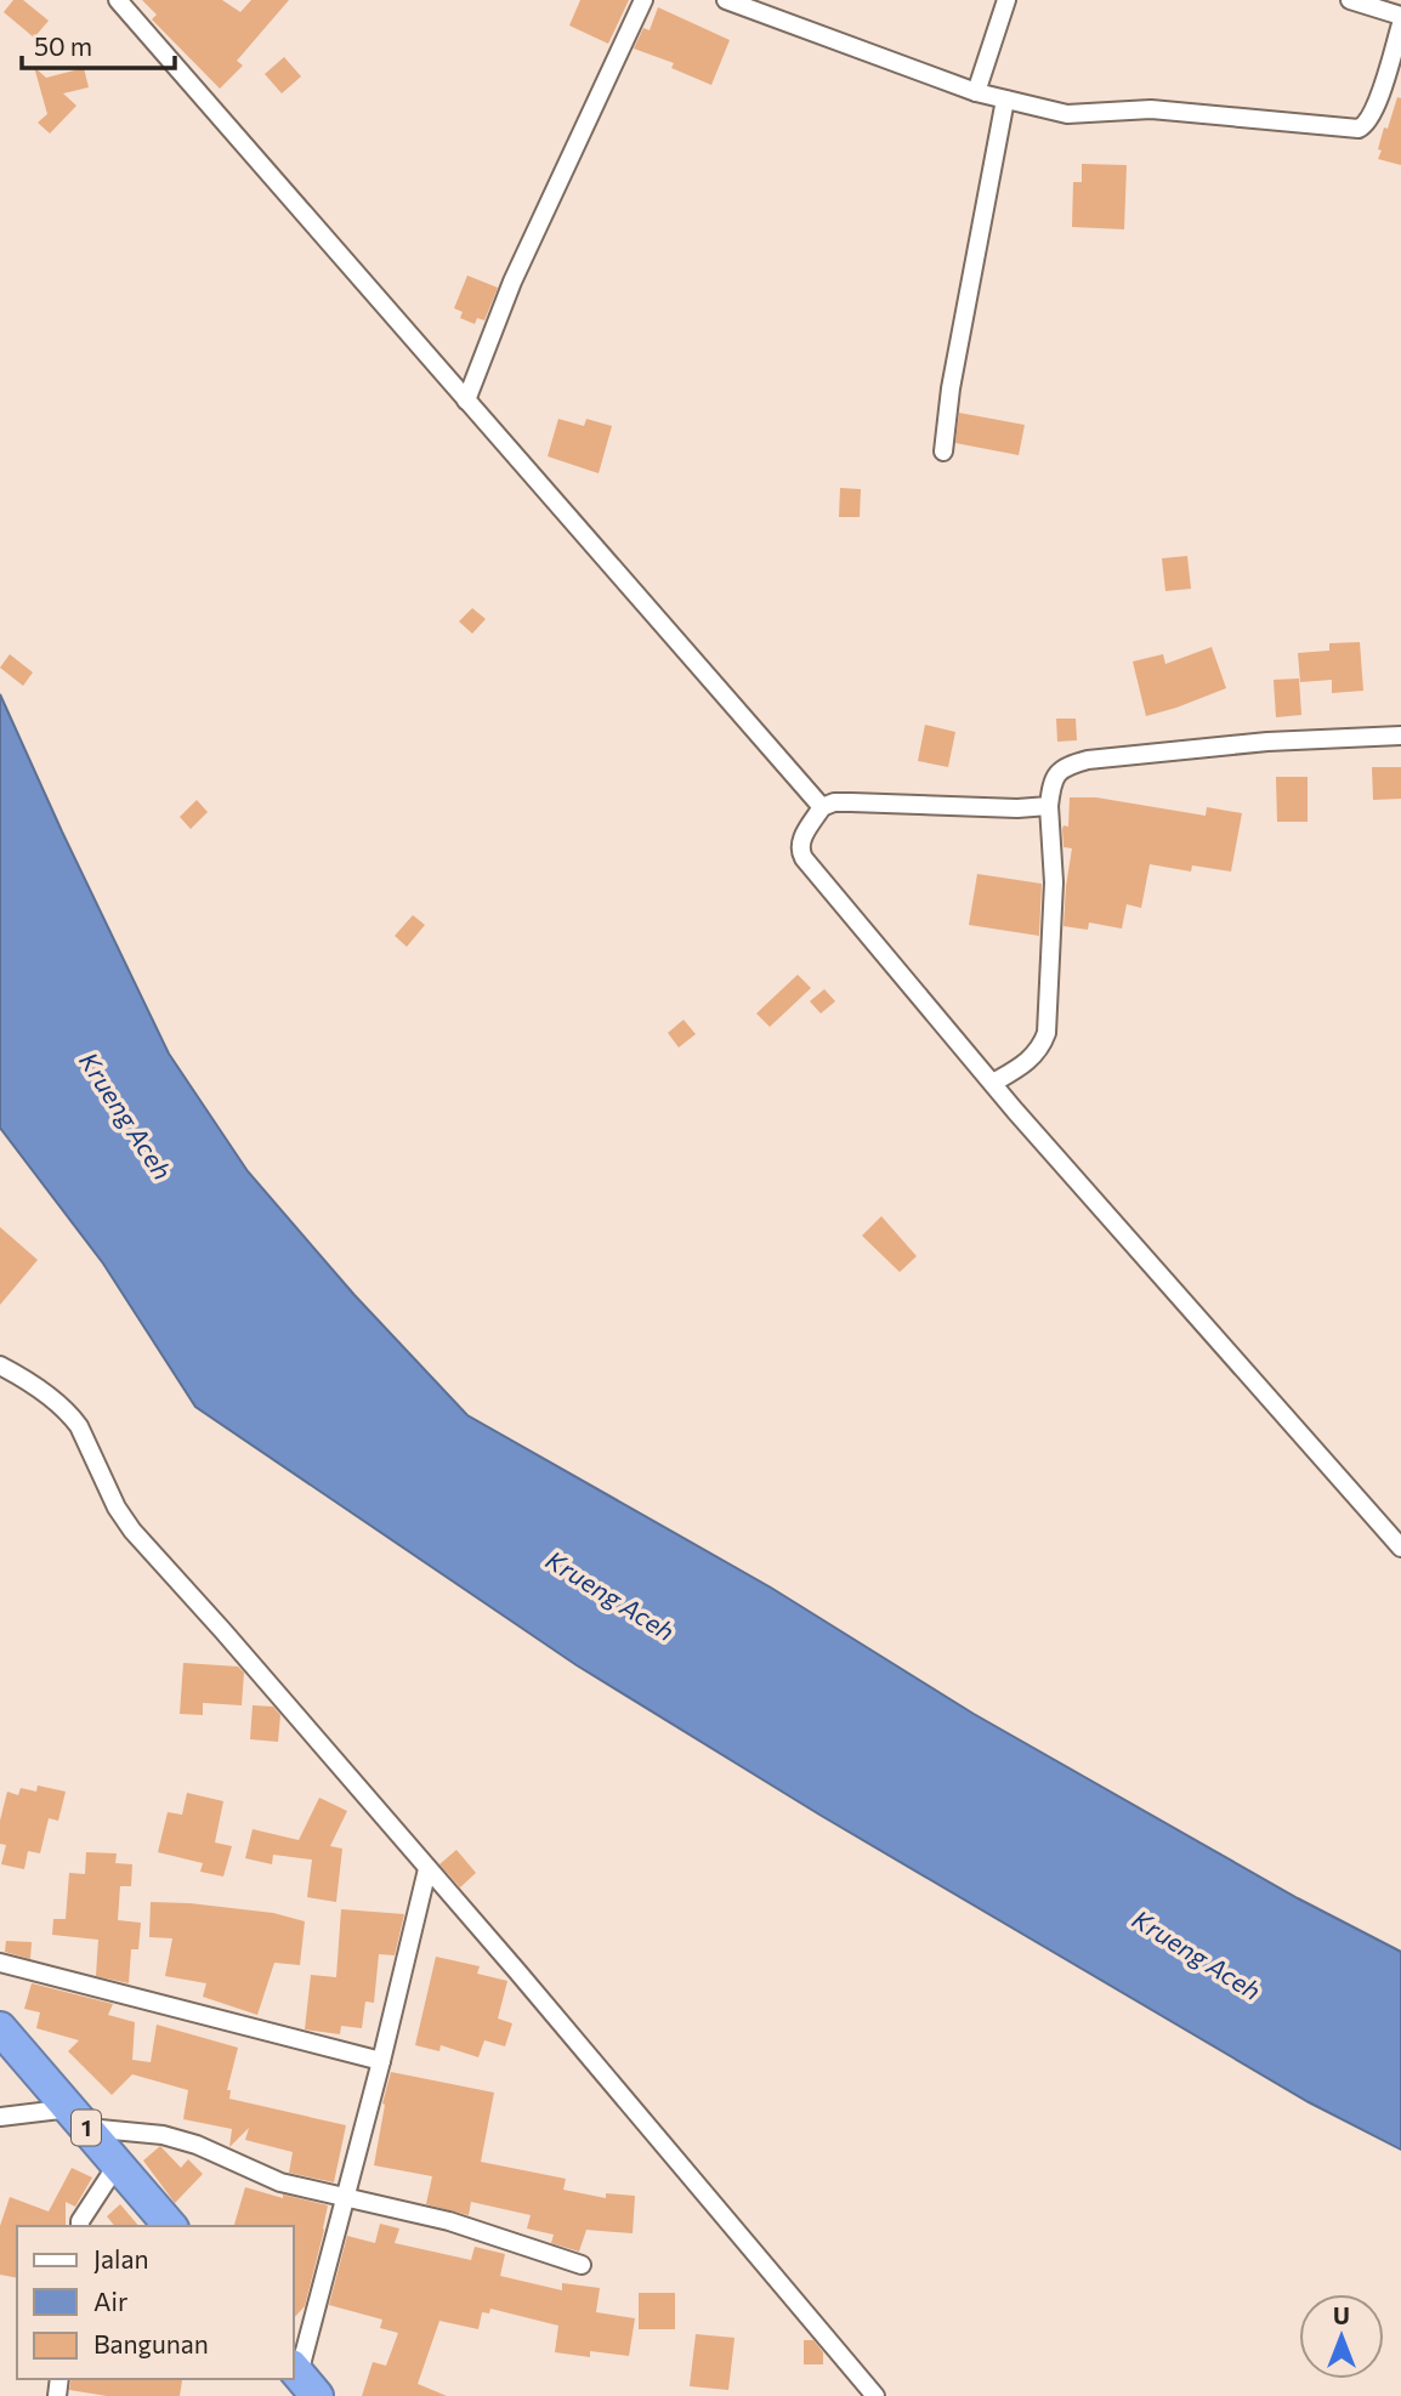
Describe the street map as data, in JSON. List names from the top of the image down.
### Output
{
  "streets": {
    "highway": ["1"]
  },
  "water": ["Krueng Aceh"],
  "legend": ["Jalan", "Air", "Bangunan"],
  "scale_bar": "50 m",
  "north": "top"
}
